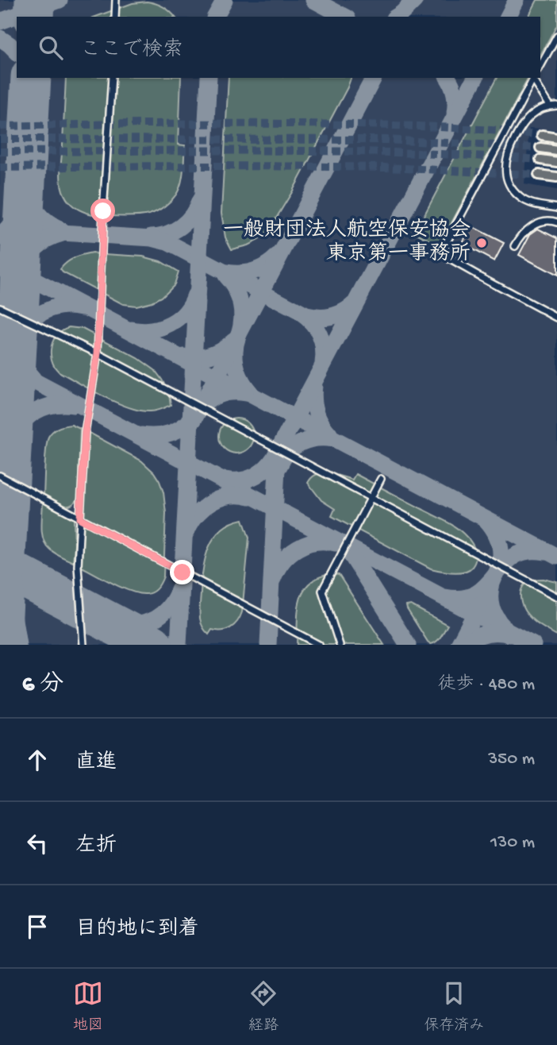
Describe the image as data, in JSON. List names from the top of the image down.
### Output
{
  "places": ["一般財団法人航空保安協会 東京第一事務所"],
  "page": {
    "search": "ここで検索",
    "heading": ["6 分", "徒歩 · 480 m"],
    "list": [
      ["直進", "350 m"],
      ["左折", "130 m"],
      "目的地に到着"
    ],
    "nav": ["地図", "経路", "保存済み"]
  }
}
